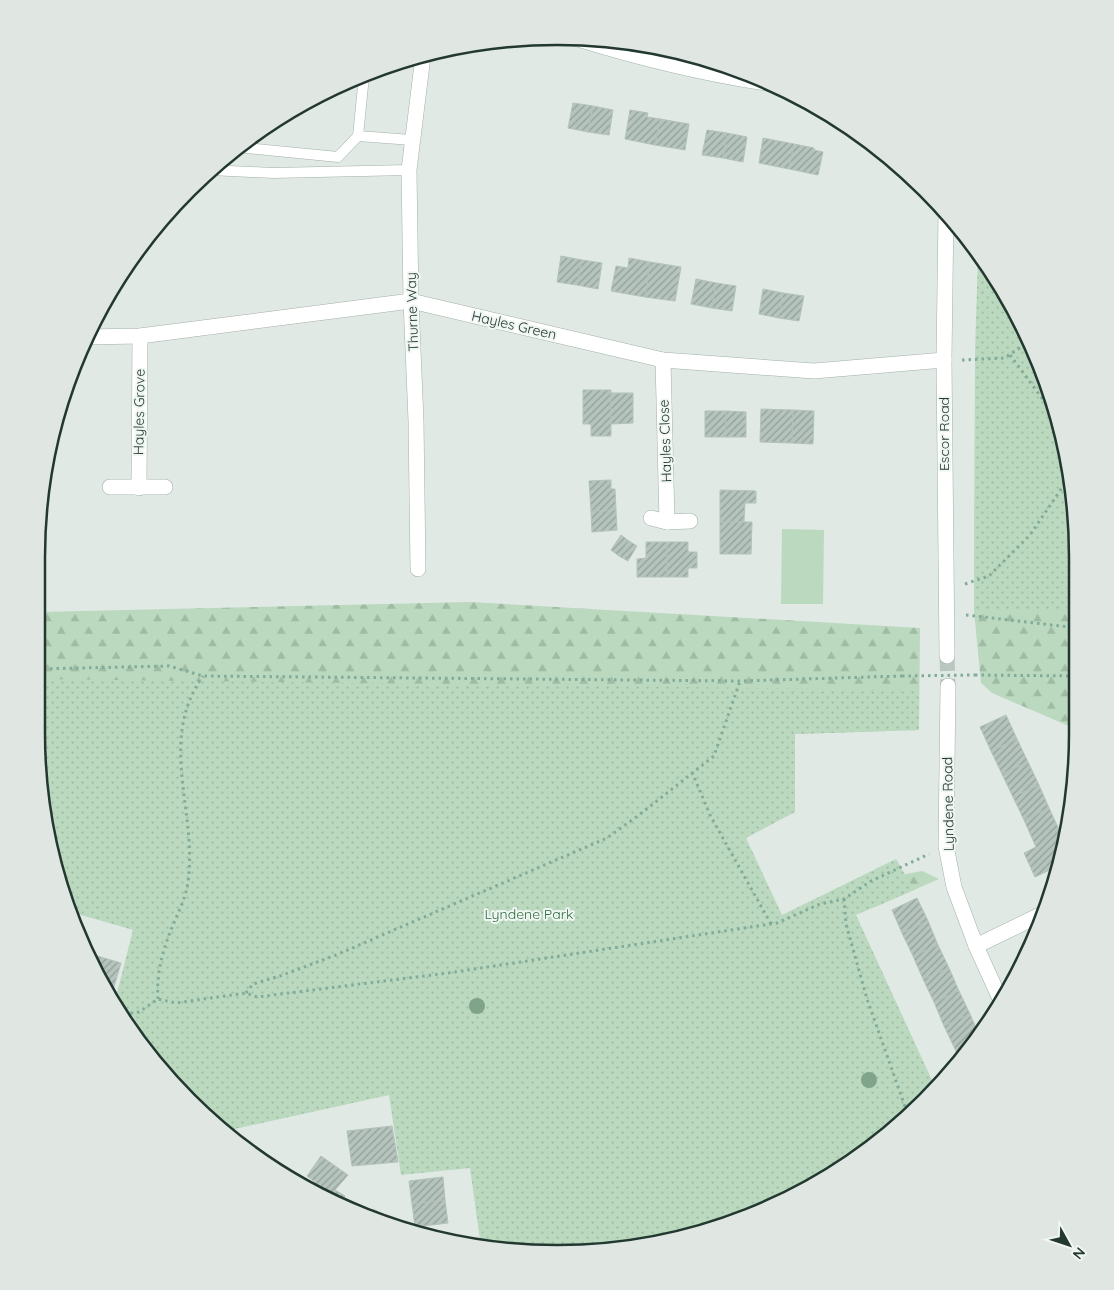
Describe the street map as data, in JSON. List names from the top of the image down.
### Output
{
  "streets": {
    "street": [
      "Thurne Way",
      "Hayles Green",
      "Hayles Grove",
      "Escor Road",
      "Hayles Close",
      "Lyndene Road"
    ]
  },
  "crossings": [
    ["Thurne Way", "Hayles Green"],
    ["Hayles Green", "Hayles Grove"],
    ["Hayles Green", "Escor Road"],
    ["Hayles Green", "Hayles Close"]
  ],
  "parks": ["Lyndene Park"],
  "north": "bottom right"
}
